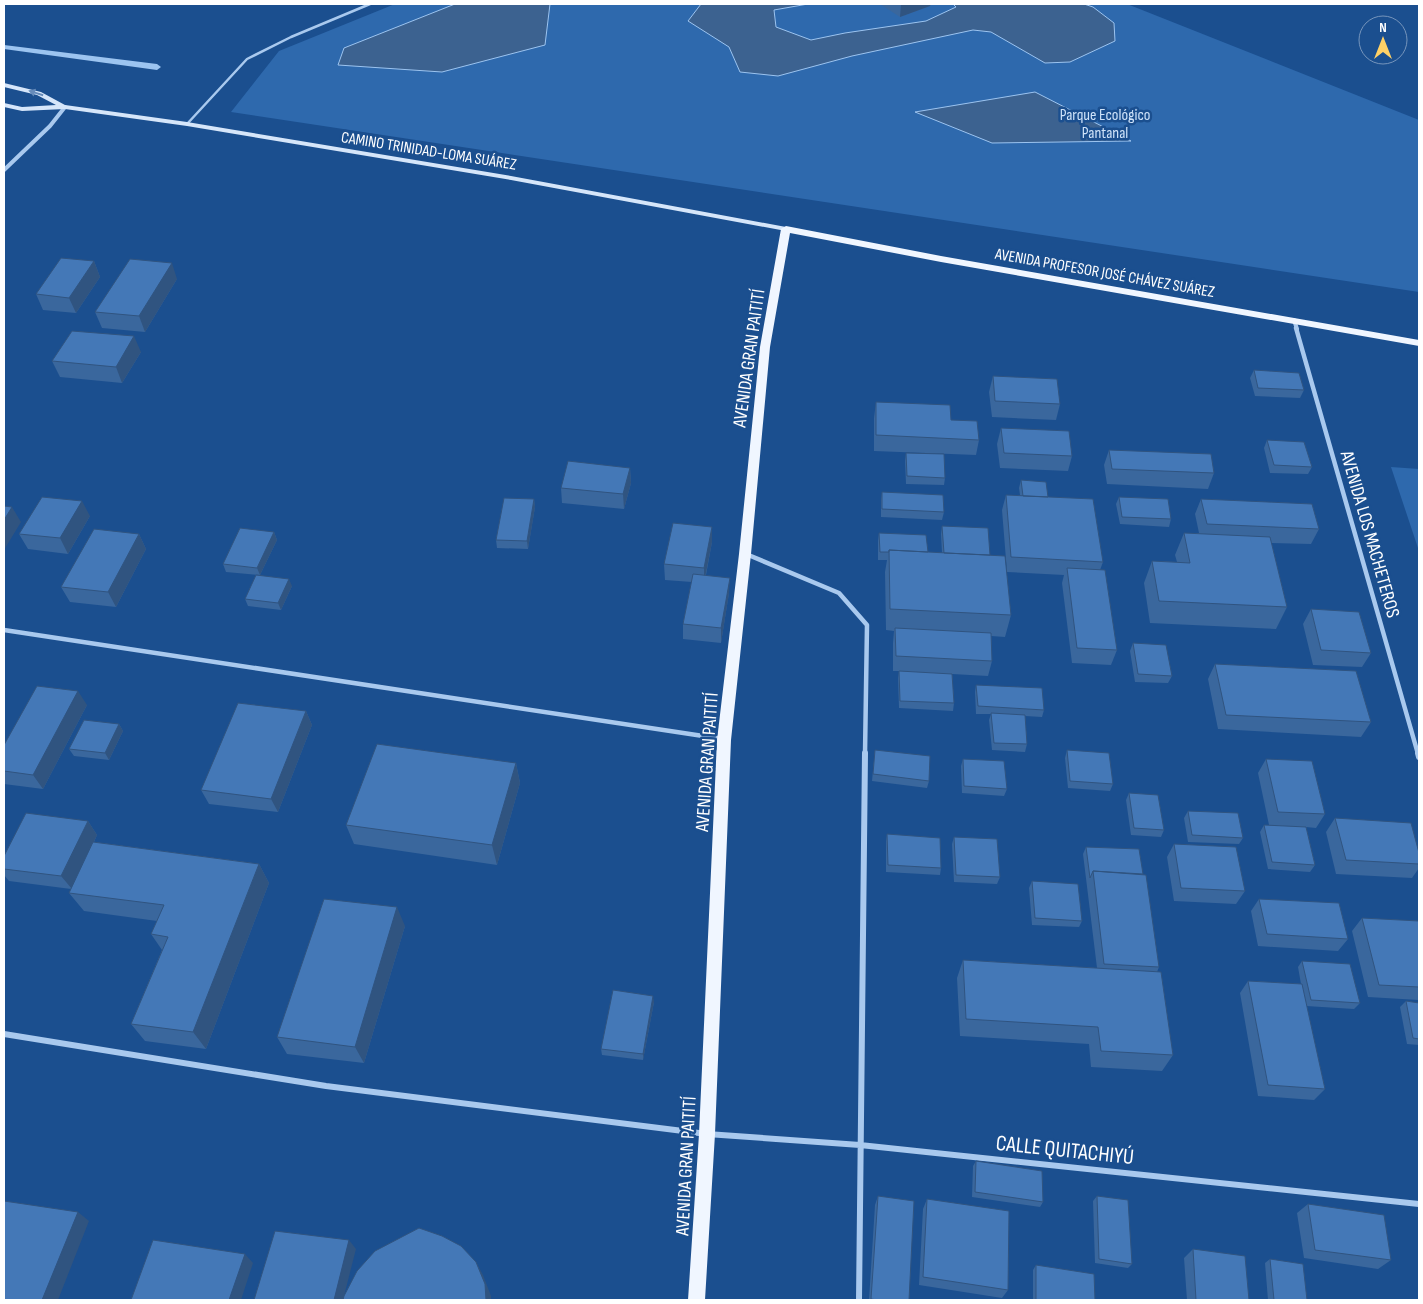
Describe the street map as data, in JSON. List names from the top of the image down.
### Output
{
  "streets": {
    "main road": ["AVENIDA PROFESOR JOSÉ CHÁVEZ SUÁREZ", "AVENIDA GRAN PAITITÍ"],
    "street": ["CAMINO TRINIDAD-LOMA SUÁREZ", "AVENIDA LOS MACHETEROS", "CALLE QUITACHIYÚ"]
  },
  "crossings": [
    ["CAMINO TRINIDAD-LOMA SUÁREZ", "AVENIDA PROFESOR JOSÉ CHÁVEZ SUÁREZ"],
    ["CAMINO TRINIDAD-LOMA SUÁREZ", "AVENIDA GRAN PAITITÍ"],
    ["AVENIDA PROFESOR JOSÉ CHÁVEZ SUÁREZ", "AVENIDA GRAN PAITITÍ"],
    ["AVENIDA PROFESOR JOSÉ CHÁVEZ SUÁREZ", "AVENIDA LOS MACHETEROS"],
    ["AVENIDA GRAN PAITITÍ", "CALLE QUITACHIYÚ"]
  ],
  "parks": ["Parque Ecológico Pantanal"],
  "north": "top"
}
